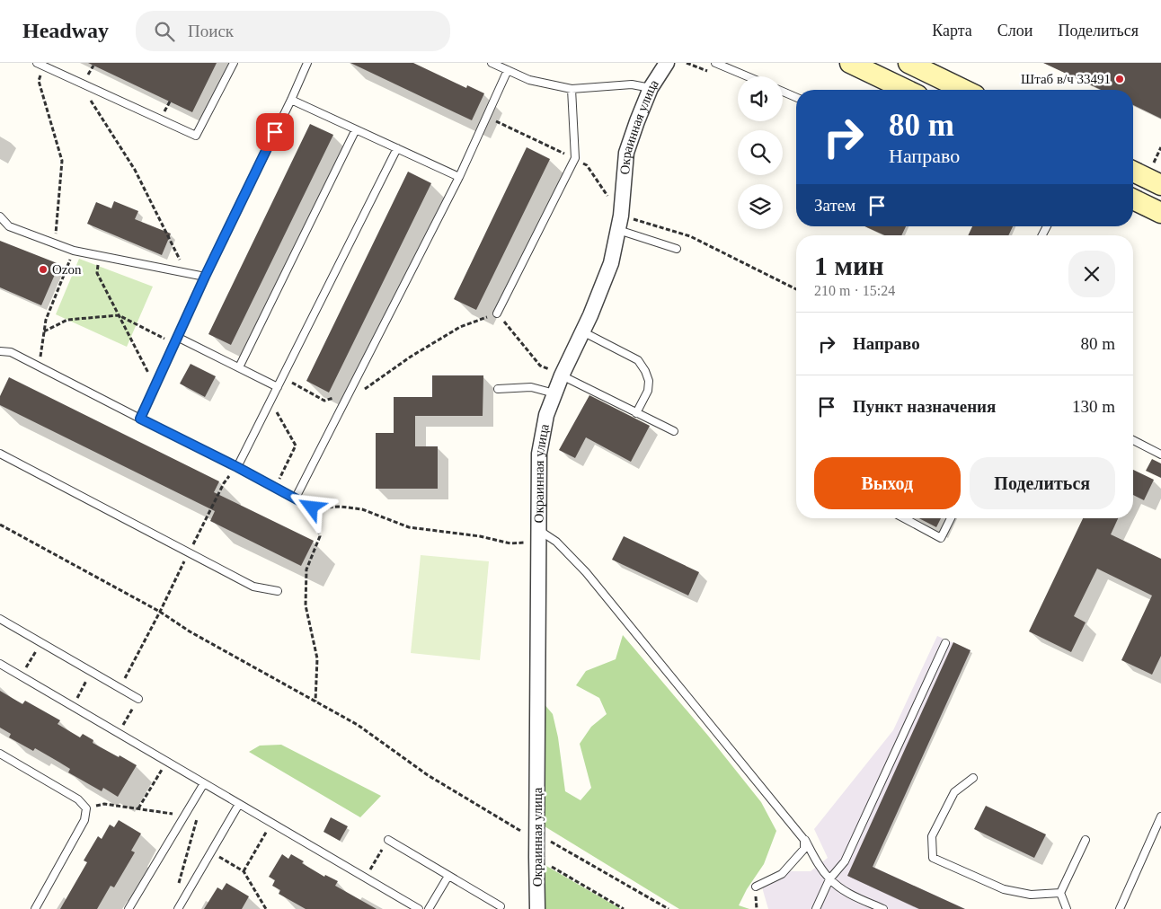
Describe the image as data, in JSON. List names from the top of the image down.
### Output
{
  "streets": {
    "street": ["Окраинная улица"]
  },
  "places": ["Штаб в/ч 33491", "Ozon"],
  "page": {
    "header": "Headway",
    "search": "Поиск",
    "nav": ["Карта", "Слои", "Поделиться"],
    "turn": ["80 m", "Направо"],
    "then": "Затем",
    "heading": ["1 мин", "210 m · 15:24"],
    "list": [
      {
        "name": "Направо",
        "value": "80 m"
      },
      {
        "name": "Пункт назначения",
        "value": "130 m"
      }
    ],
    "buttons": ["Выход", "Поделиться"]
  }
}
